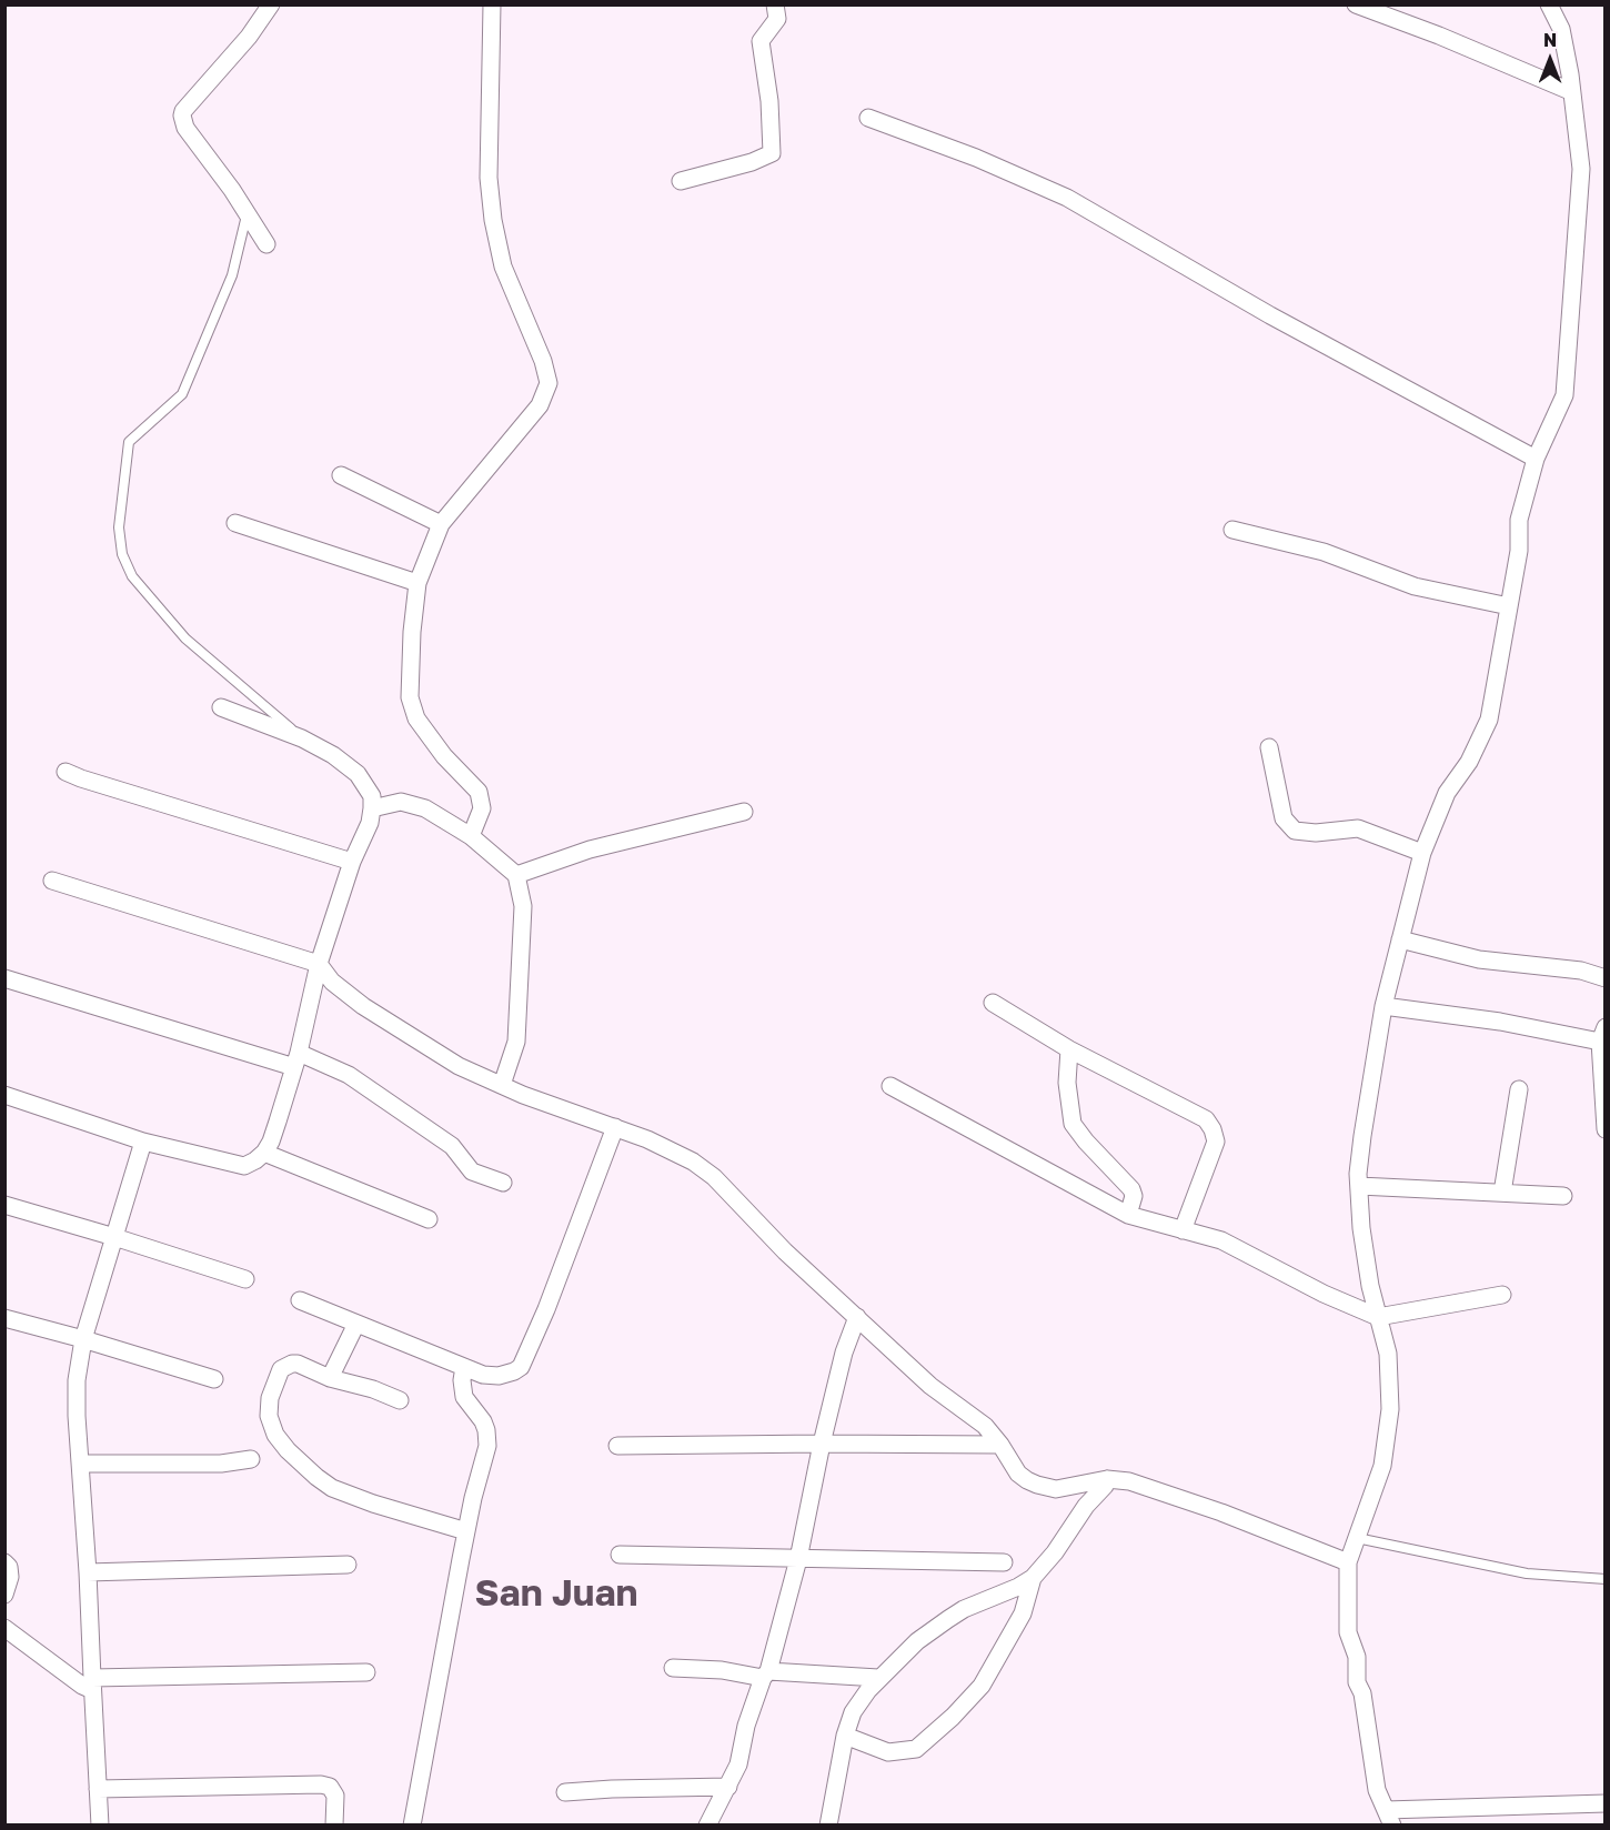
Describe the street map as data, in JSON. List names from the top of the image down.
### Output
{
  "districts": ["San Juan"],
  "north": "top"
}
